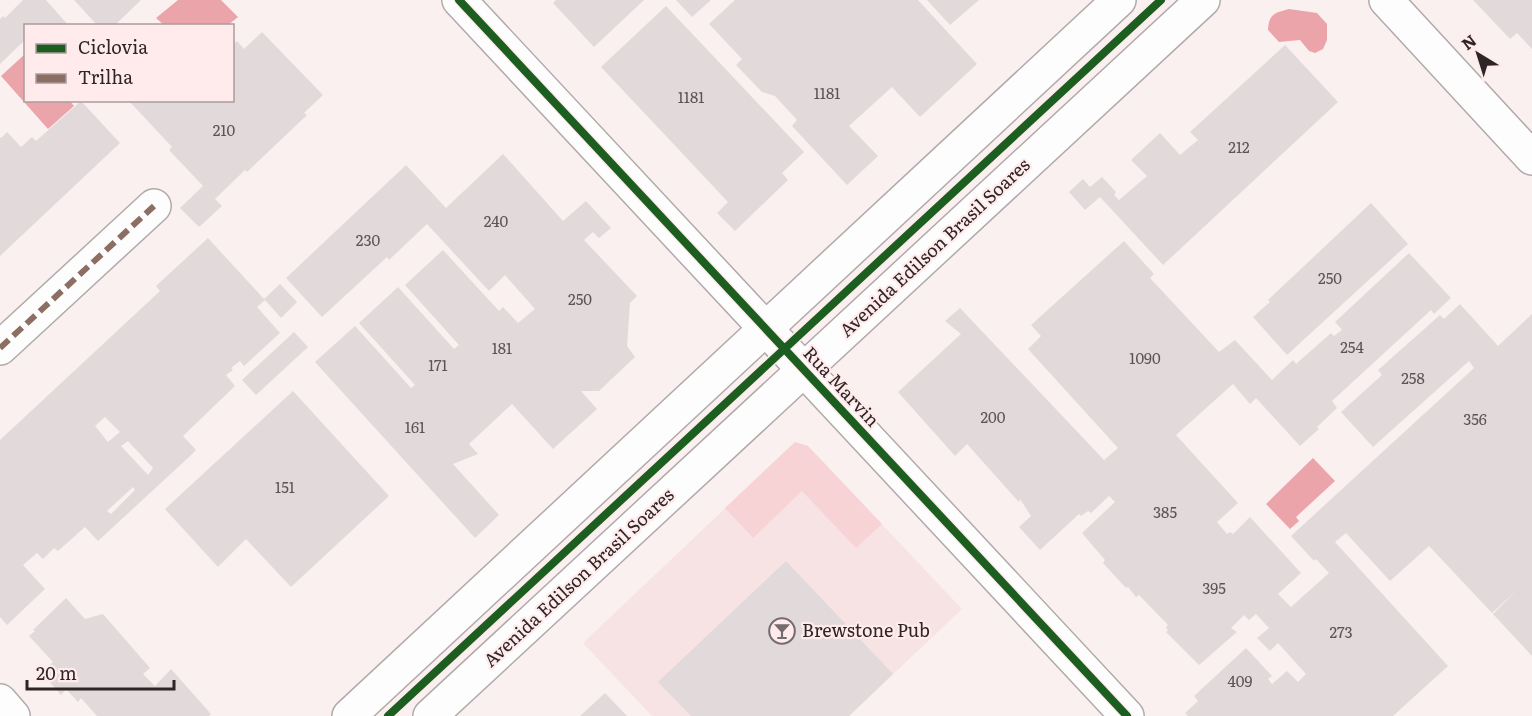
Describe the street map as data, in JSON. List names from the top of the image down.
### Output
{
  "streets": {
    "main road": ["Avenida Edilson Brasil Soares", "Rua Marvin"]
  },
  "crossings": [
    ["Avenida Edilson Brasil Soares", "Rua Marvin"]
  ],
  "places": {
    "bar": ["Brewstone Pub"]
  },
  "house_numbers": [
    "1181",
    "1181",
    "210",
    "212",
    "240",
    "230",
    "250",
    "250",
    "254",
    "181",
    "1090",
    "171",
    "258",
    "200",
    "356",
    "161",
    "151",
    "385",
    "395",
    "273",
    "409"
  ],
  "legend": ["Ciclovia", "Trilha"],
  "scale_bar": "20 m",
  "north": "top left"
}
